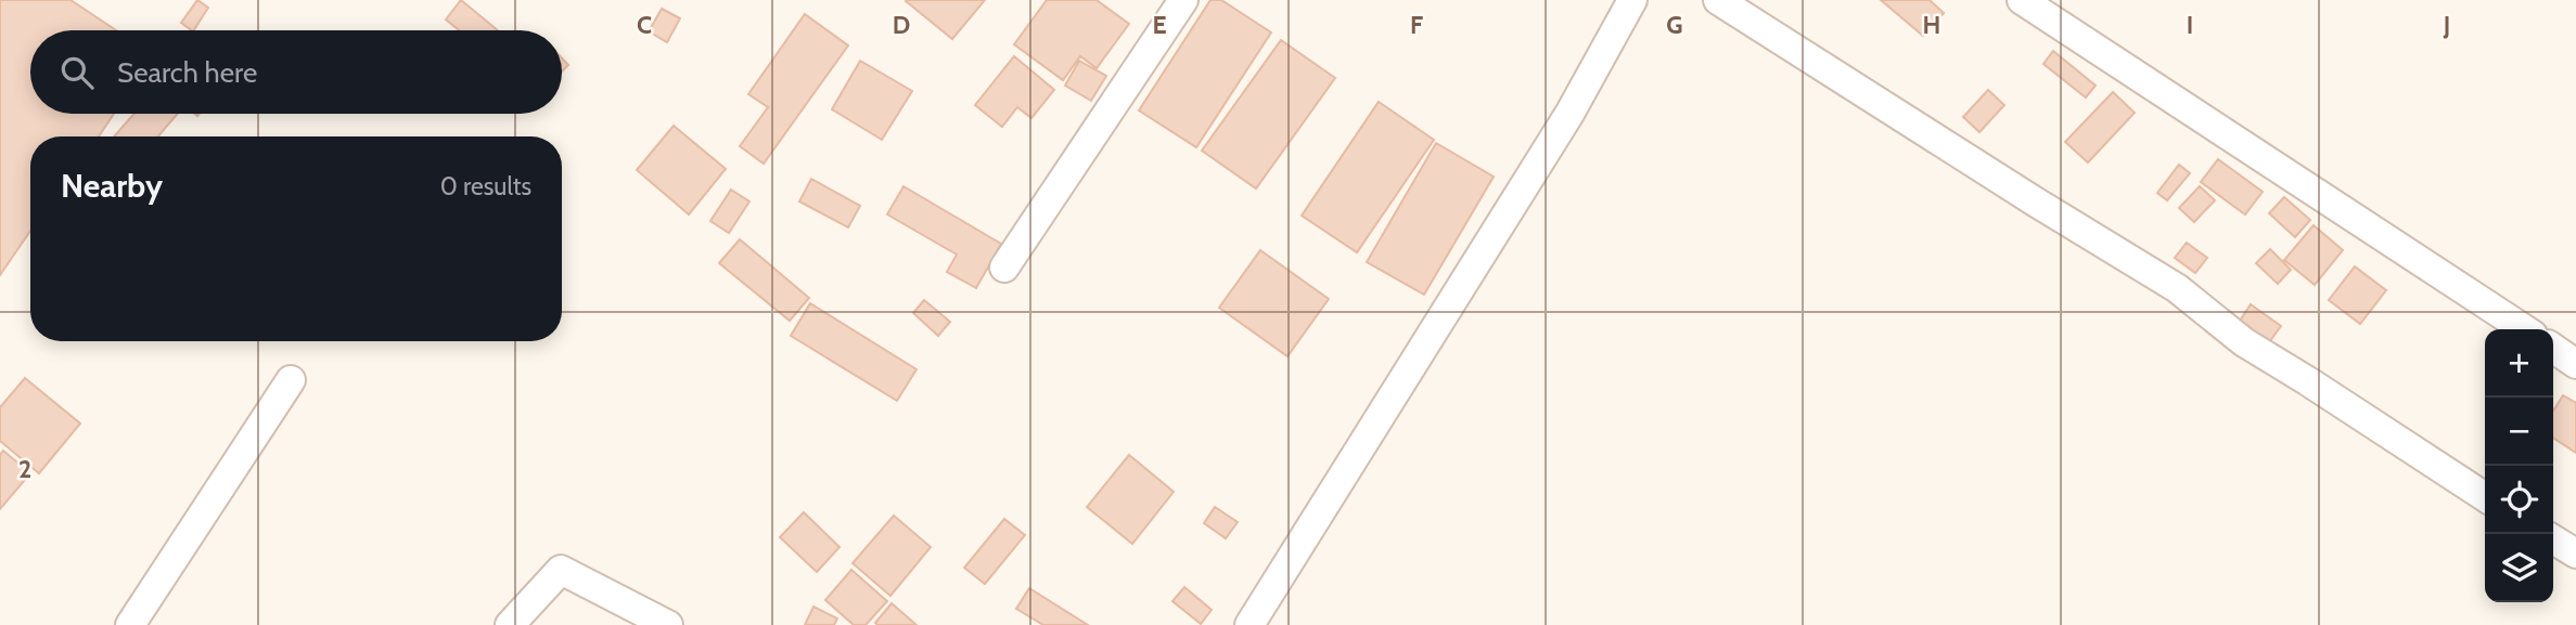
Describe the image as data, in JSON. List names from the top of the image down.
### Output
{
  "page": {
    "search": "Search here",
    "heading": ["Nearby", "0 results"],
    "map_buttons": ["+", "−"]
  },
  "grid": {
    "columns": [
      "C",
      "D",
      "E",
      "F",
      "G",
      "H",
      "I",
      "J"
    ],
    "rows": ["2"]
  }
}
